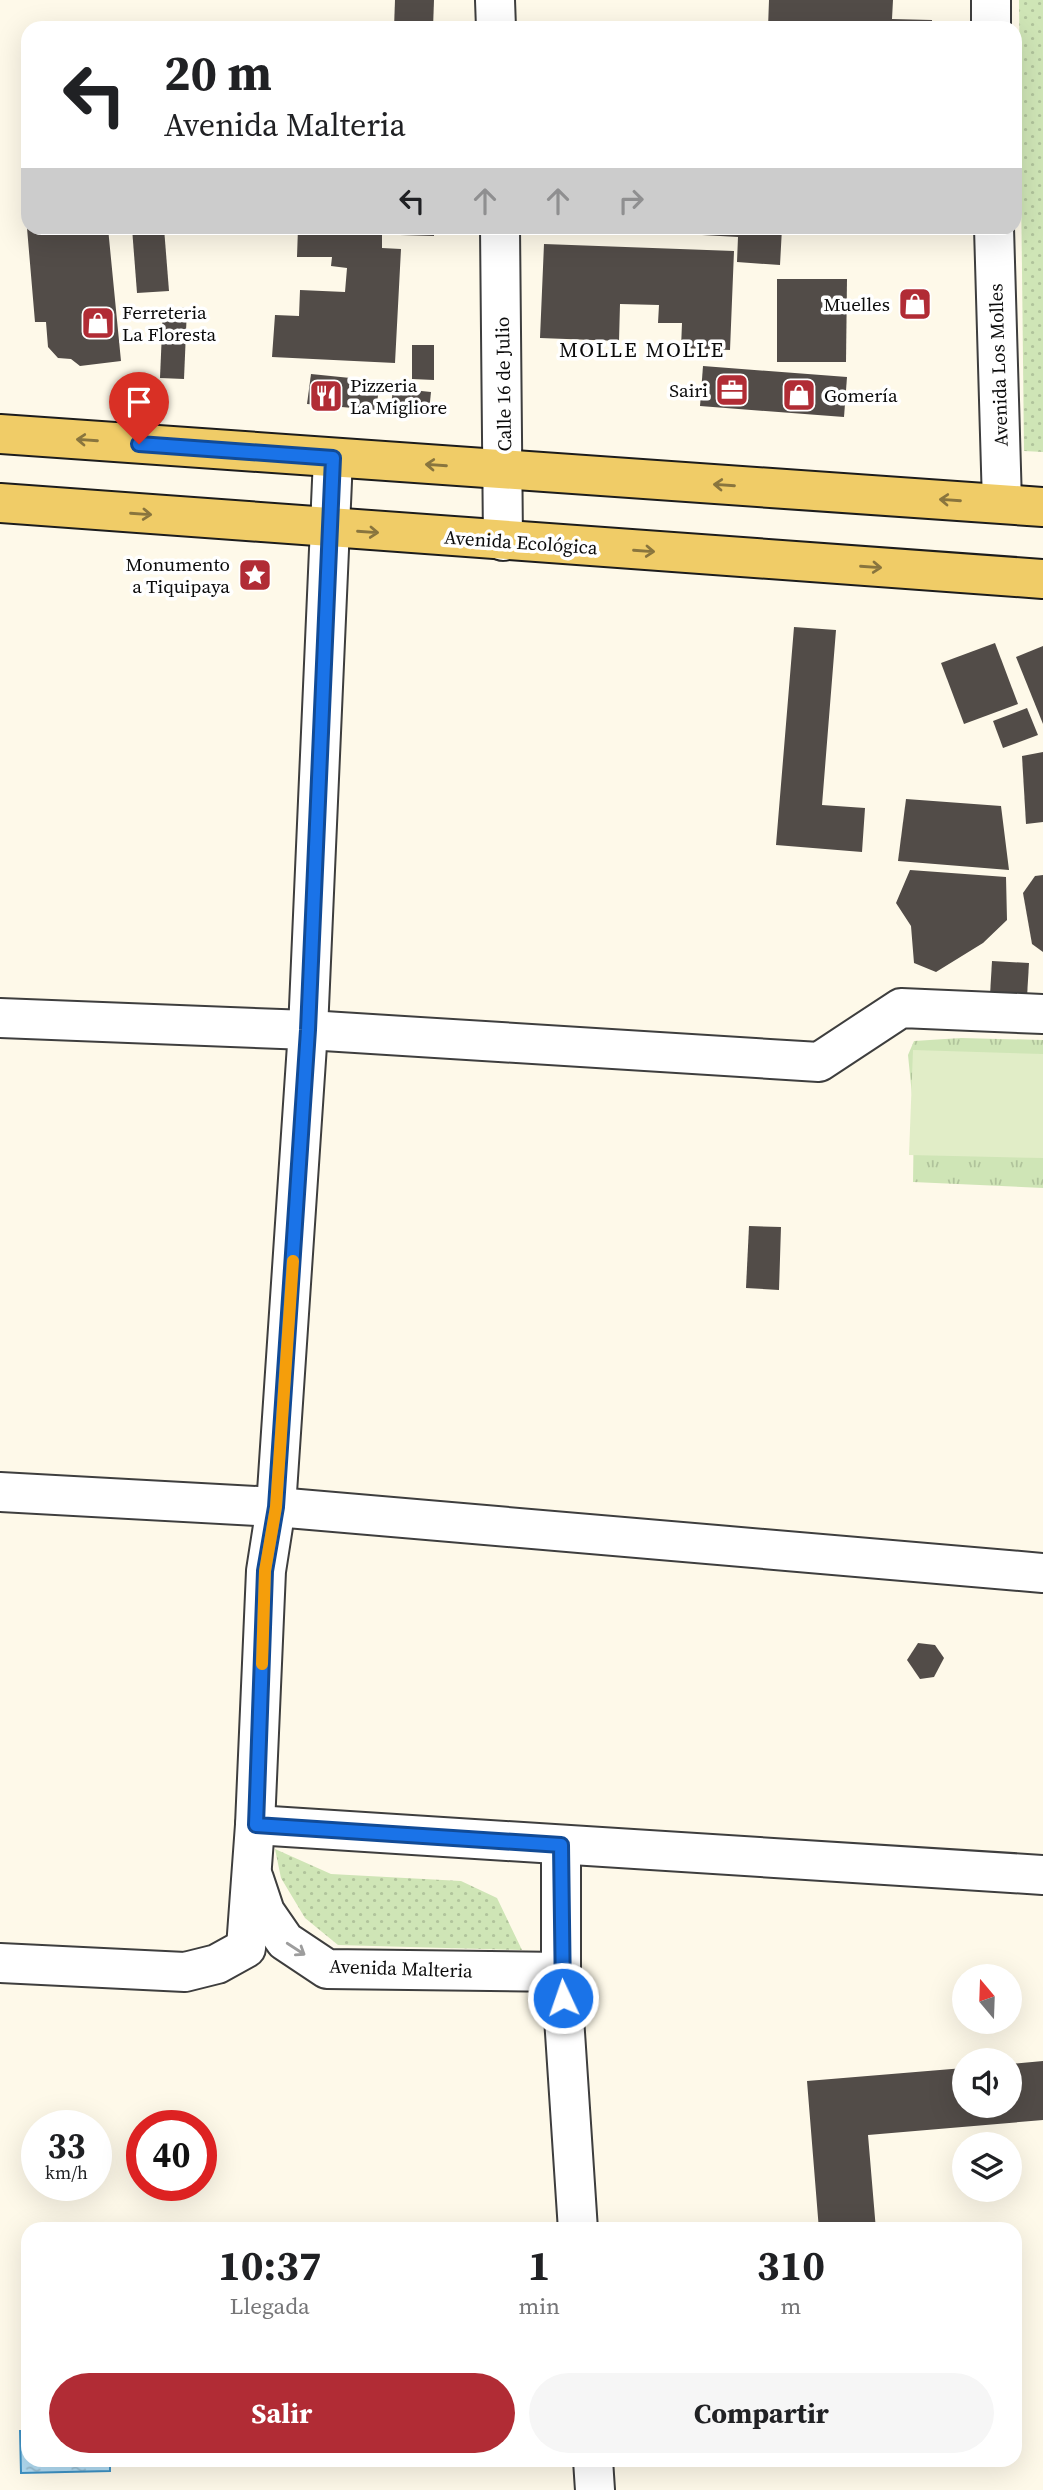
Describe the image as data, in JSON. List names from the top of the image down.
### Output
{
  "streets": {
    "main road": ["Avenida Ecológica"],
    "street": ["Avenida Los Molles", "Calle 16 de Julio", "Avenida Malteria"]
  },
  "crossings": [
    ["Calle 16 de Julio", "Avenida Ecológica"],
    ["Avenida Ecológica", "Avenida Malteria"]
  ],
  "districts": ["MOLLE MOLLE"],
  "places": {
    "shop": ["Muelles", "Ferreteria La Floresta", "Gomería"],
    "office": ["Sairi"],
    "restaurant": ["Pizzeria La Migliore"],
    "place": ["Monumento a Tiquipaya"]
  },
  "north": "top",
  "page": {
    "turn": ["20 m", "Avenida Malteria"],
    "speed": "33 km/h",
    "limit": "40",
    "eta": [
      "10:37",
      "Llegada",
      "1",
      "min",
      "310",
      "m"
    ],
    "buttons": ["Salir", "Compartir"]
  }
}
